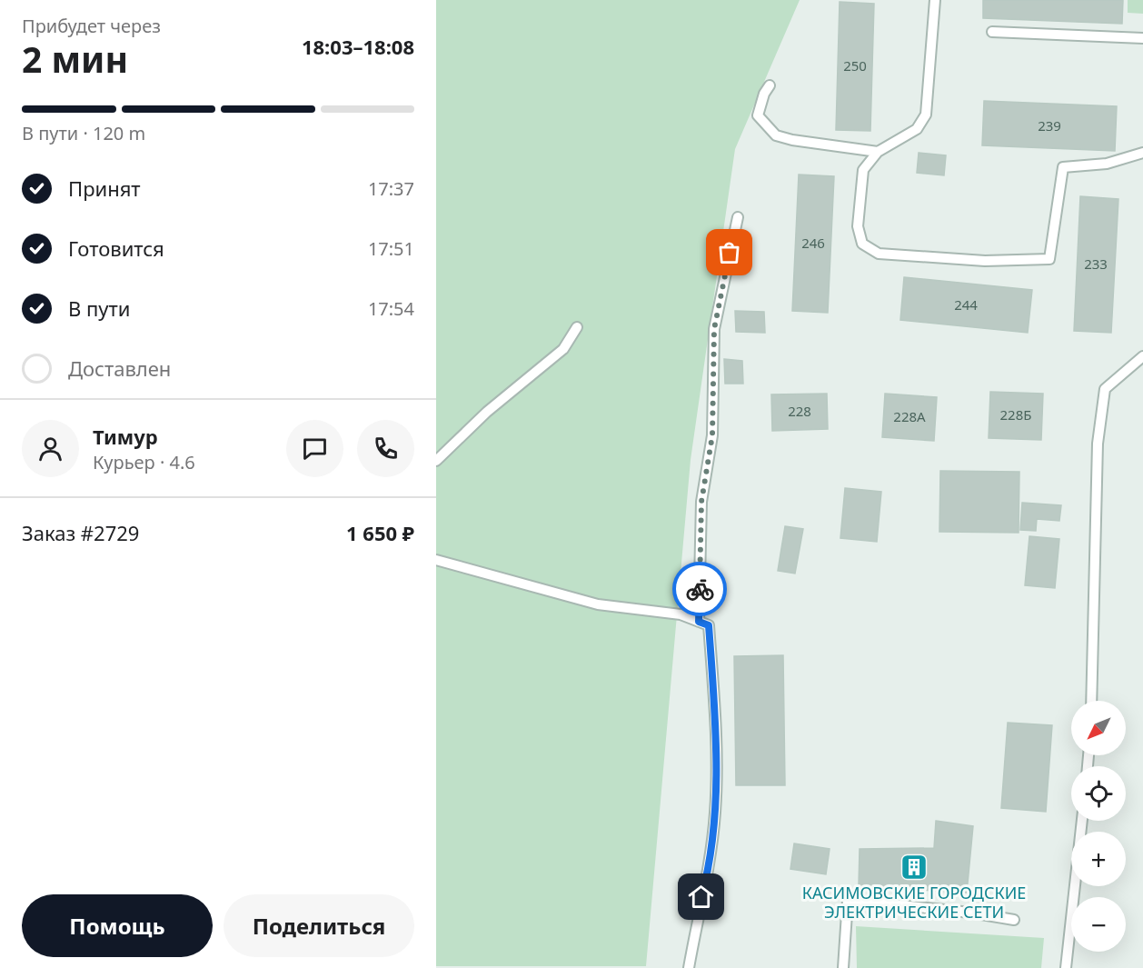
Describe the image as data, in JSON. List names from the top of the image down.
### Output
{
  "places": {
    "building": ["КАСИМОВСКИЕ ГОРОДСКИЕ ЭЛЕКТРИЧЕСКИЕ СЕТИ"]
  },
  "house_numbers": [
    "250",
    "239",
    "246",
    "233",
    "244",
    "228",
    "228Б",
    "228А"
  ],
  "north": "bottom left",
  "page": {
    "heading": ["2 мин", "Прибудет через", "18:03–18:08"],
    "panel": [
      "Тимур",
      "Курьер · 4.6",
      "Заказ #2729",
      "1 650 ₽"
    ],
    "bar": "В пути · 120 m",
    "list": [
      ["Принят", "17:37"],
      ["Готовится", "17:51"],
      ["В пути", "17:54"],
      "Доставлен"
    ],
    "map_buttons": ["+", "−"],
    "buttons": ["Помощь", "Поделиться"]
  }
}
